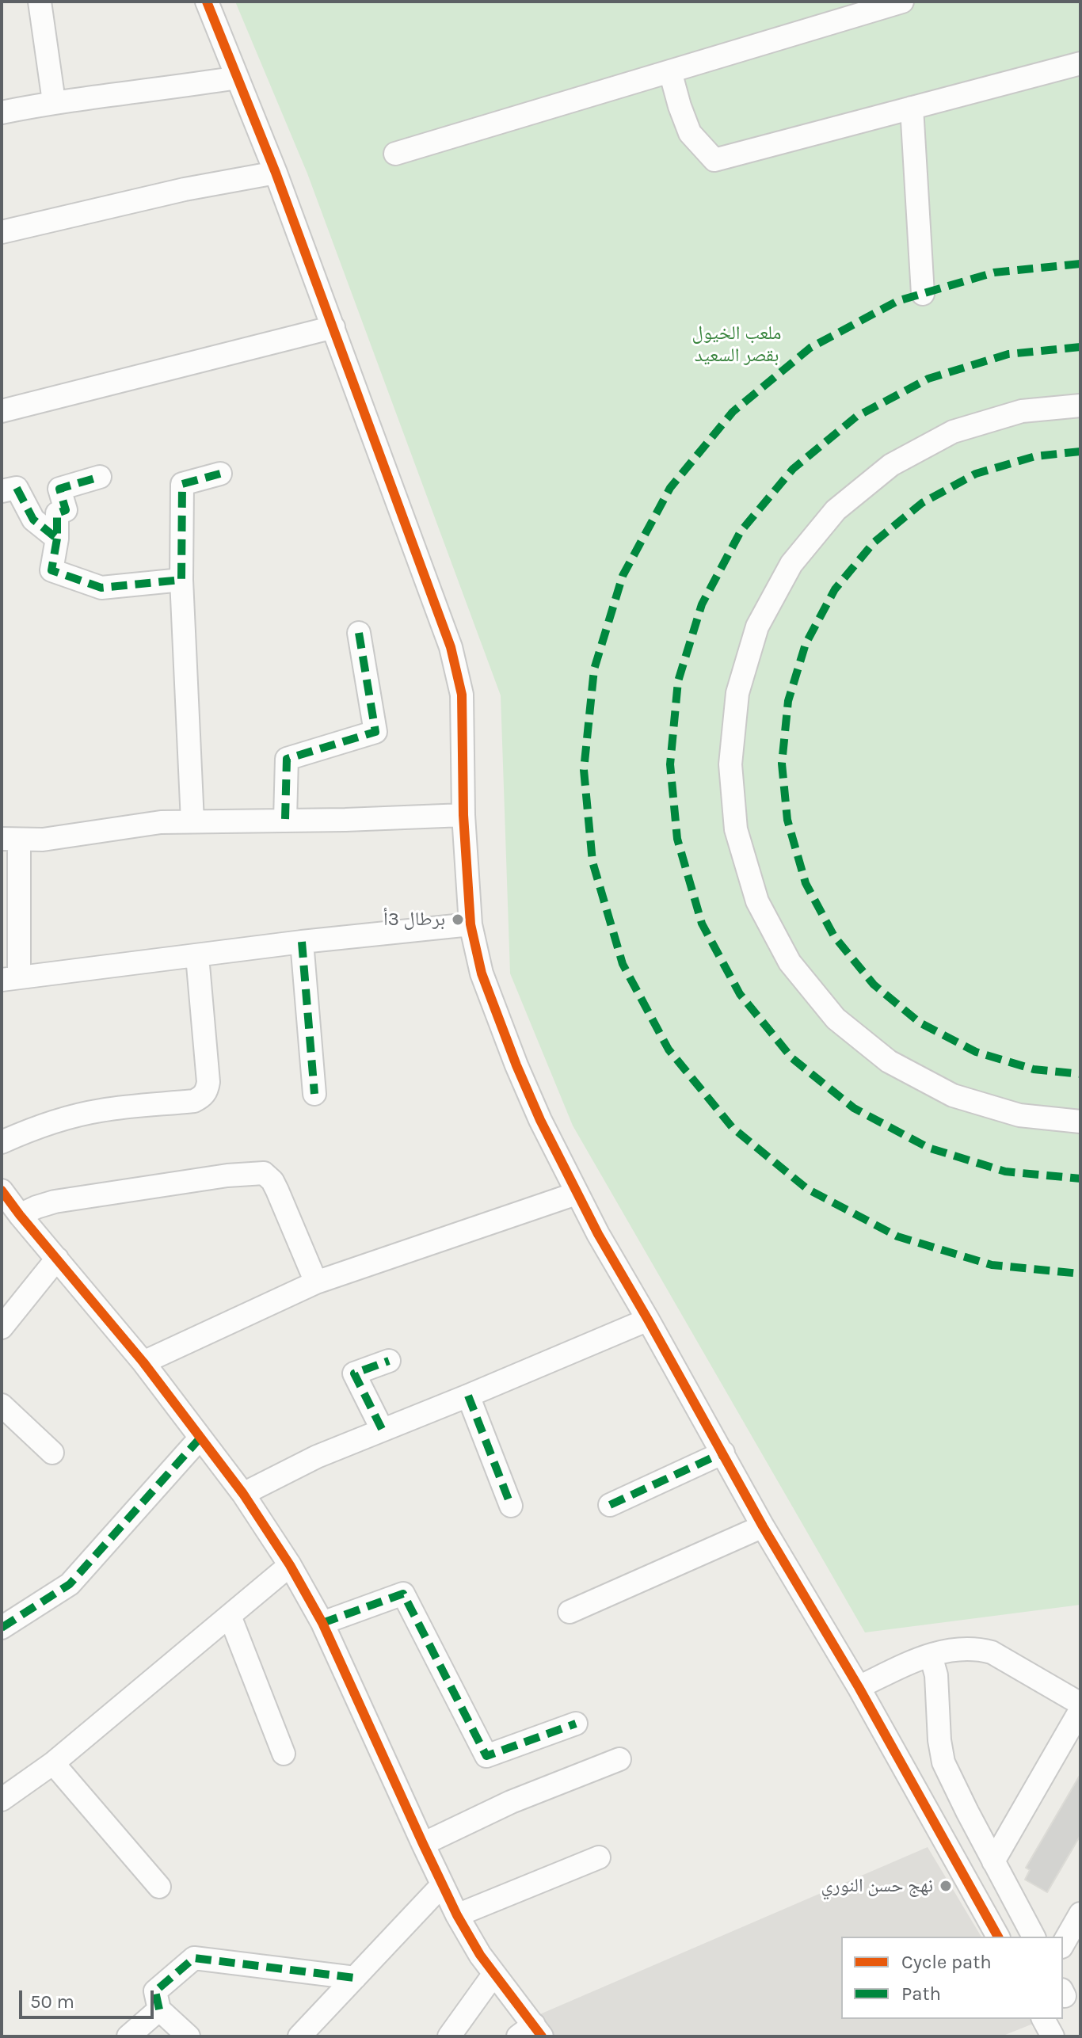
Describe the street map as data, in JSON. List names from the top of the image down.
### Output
{
  "parks": ["ملعب الخيول بقصر السعيد"],
  "places": ["برطال 3أ", "نهج حسن النوري"],
  "legend": ["Cycle path", "Path"],
  "scale_bar": "50 m"
}
